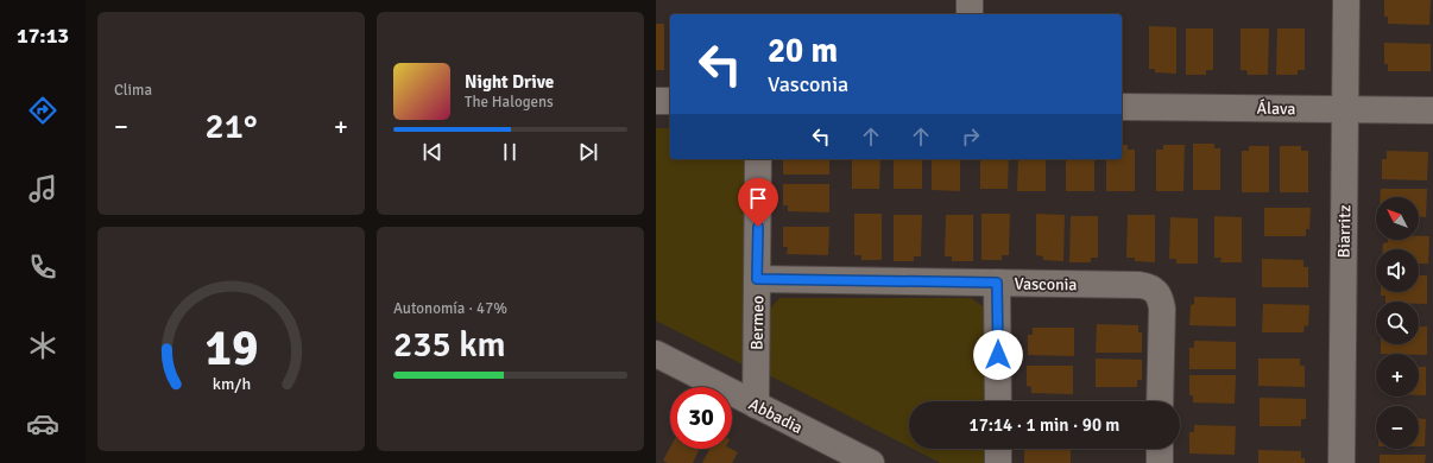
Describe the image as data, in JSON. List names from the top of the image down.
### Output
{
  "streets": {
    "street": [
      "Álava",
      "Biarritz",
      "Vasconia",
      "Bermeo",
      "Abbadia"
    ]
  },
  "crossings": [
    ["Álava", "Biarritz"],
    ["Vasconia", "Bermeo"],
    ["Bermeo", "Abbadia"]
  ],
  "north": "top left",
  "page": {
    "tabs": "17:13",
    "tile": [
      "Clima",
      ["Autonomía · 47%", "235 km"]
    ],
    "turn": ["20 m", "Vasconia"],
    "song": ["Night Drive", "The Halogens"],
    "heat": ["−", "21°", "+"],
    "map_buttons": ["+", "−"],
    "limit": "30",
    "trip": "17:14 · 1 min · 90 m",
    "gauge": ["19", "km/h"]
  }
}
